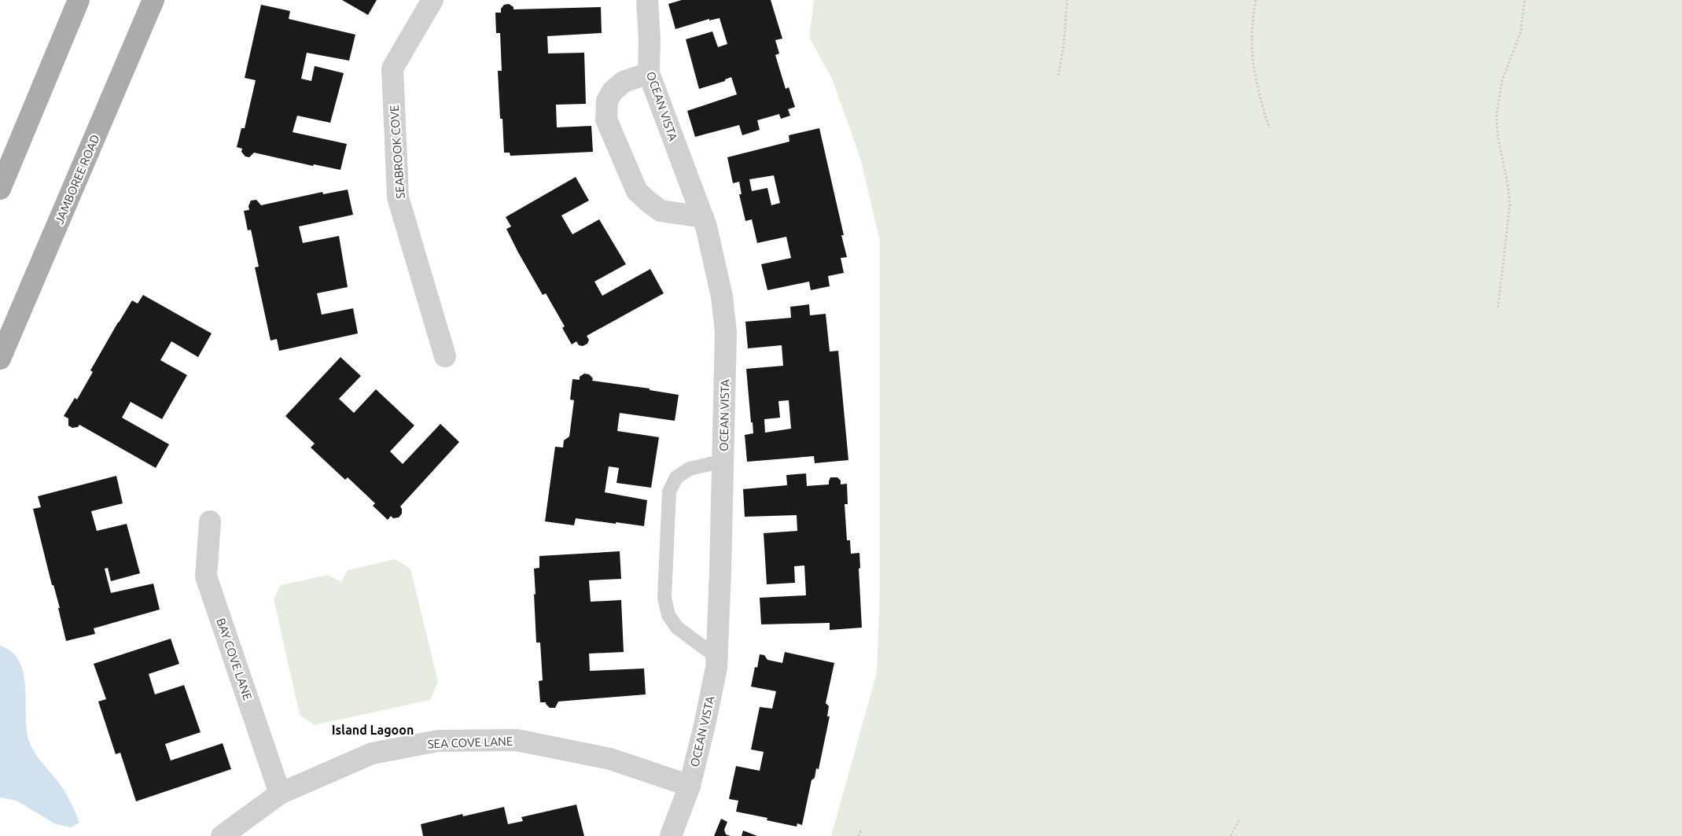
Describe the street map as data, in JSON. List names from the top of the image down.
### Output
{
  "streets": {
    "main road": ["JAMBOREE ROAD"],
    "street": [
      "OCEAN VISTA",
      "SEABROOK COVE",
      "BAY COVE LANE",
      "SEA COVE LANE"
    ]
  },
  "crossings": [
    ["OCEAN VISTA", "SEA COVE LANE"],
    ["BAY COVE LANE", "SEA COVE LANE"]
  ],
  "districts": ["Island Lagoon"]
}
